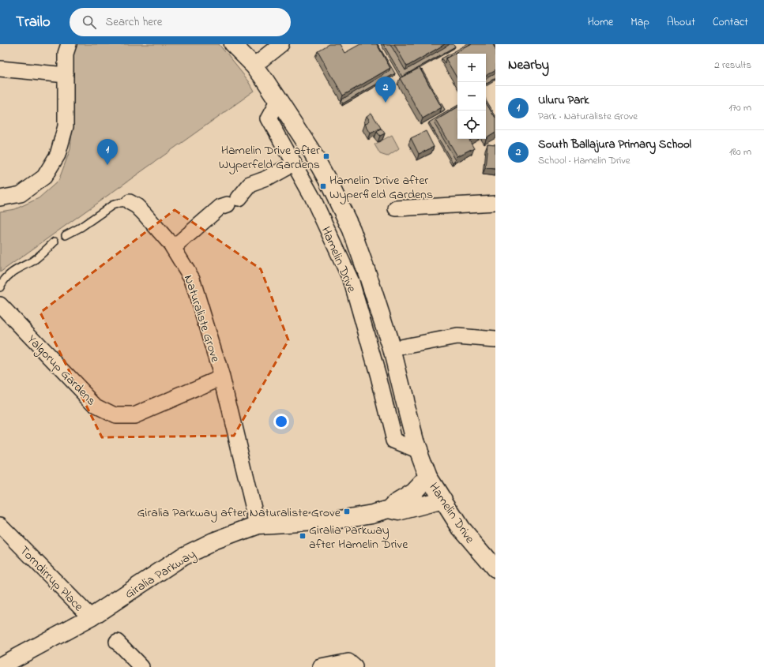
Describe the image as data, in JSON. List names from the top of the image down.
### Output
{
  "streets": {
    "street": [
      "Hamelin Drive",
      "Naturaliste Grove",
      "Yalgorup Gardens",
      "Giralia Parkway",
      "Torndirrup Place"
    ]
  },
  "crossings": [
    ["Hamelin Drive", "Giralia Parkway"],
    ["Naturaliste Grove", "Yalgorup Gardens"],
    ["Naturaliste Grove", "Giralia Parkway"],
    ["Giralia Parkway", "Torndirrup Place"]
  ],
  "places": {
    "transit": [
      "Hamelin Drive after Wyperfeld Gardens",
      "Hamelin Drive after Wyperfield Gardens",
      "Giralia Parkway after Naturaliste Grove",
      "Giralia Parkway after Hamelin Drive"
    ]
  },
  "page": {
    "header": "Trailo",
    "search": "Search here",
    "nav": [
      "Home",
      "Map",
      "About",
      "Contact"
    ],
    "heading": ["Nearby", "2 results"],
    "map_buttons": ["+", "−"],
    "pins": ["2", "1"],
    "list": [
      {
        "mark": "1",
        "name": "Uluru Park",
        "note": "Park · Naturaliste Grove",
        "value": "170 m"
      },
      {
        "mark": "2",
        "name": "South Ballajura Primary School",
        "note": "School · Hamelin Drive",
        "value": "180 m"
      }
    ]
  }
}
